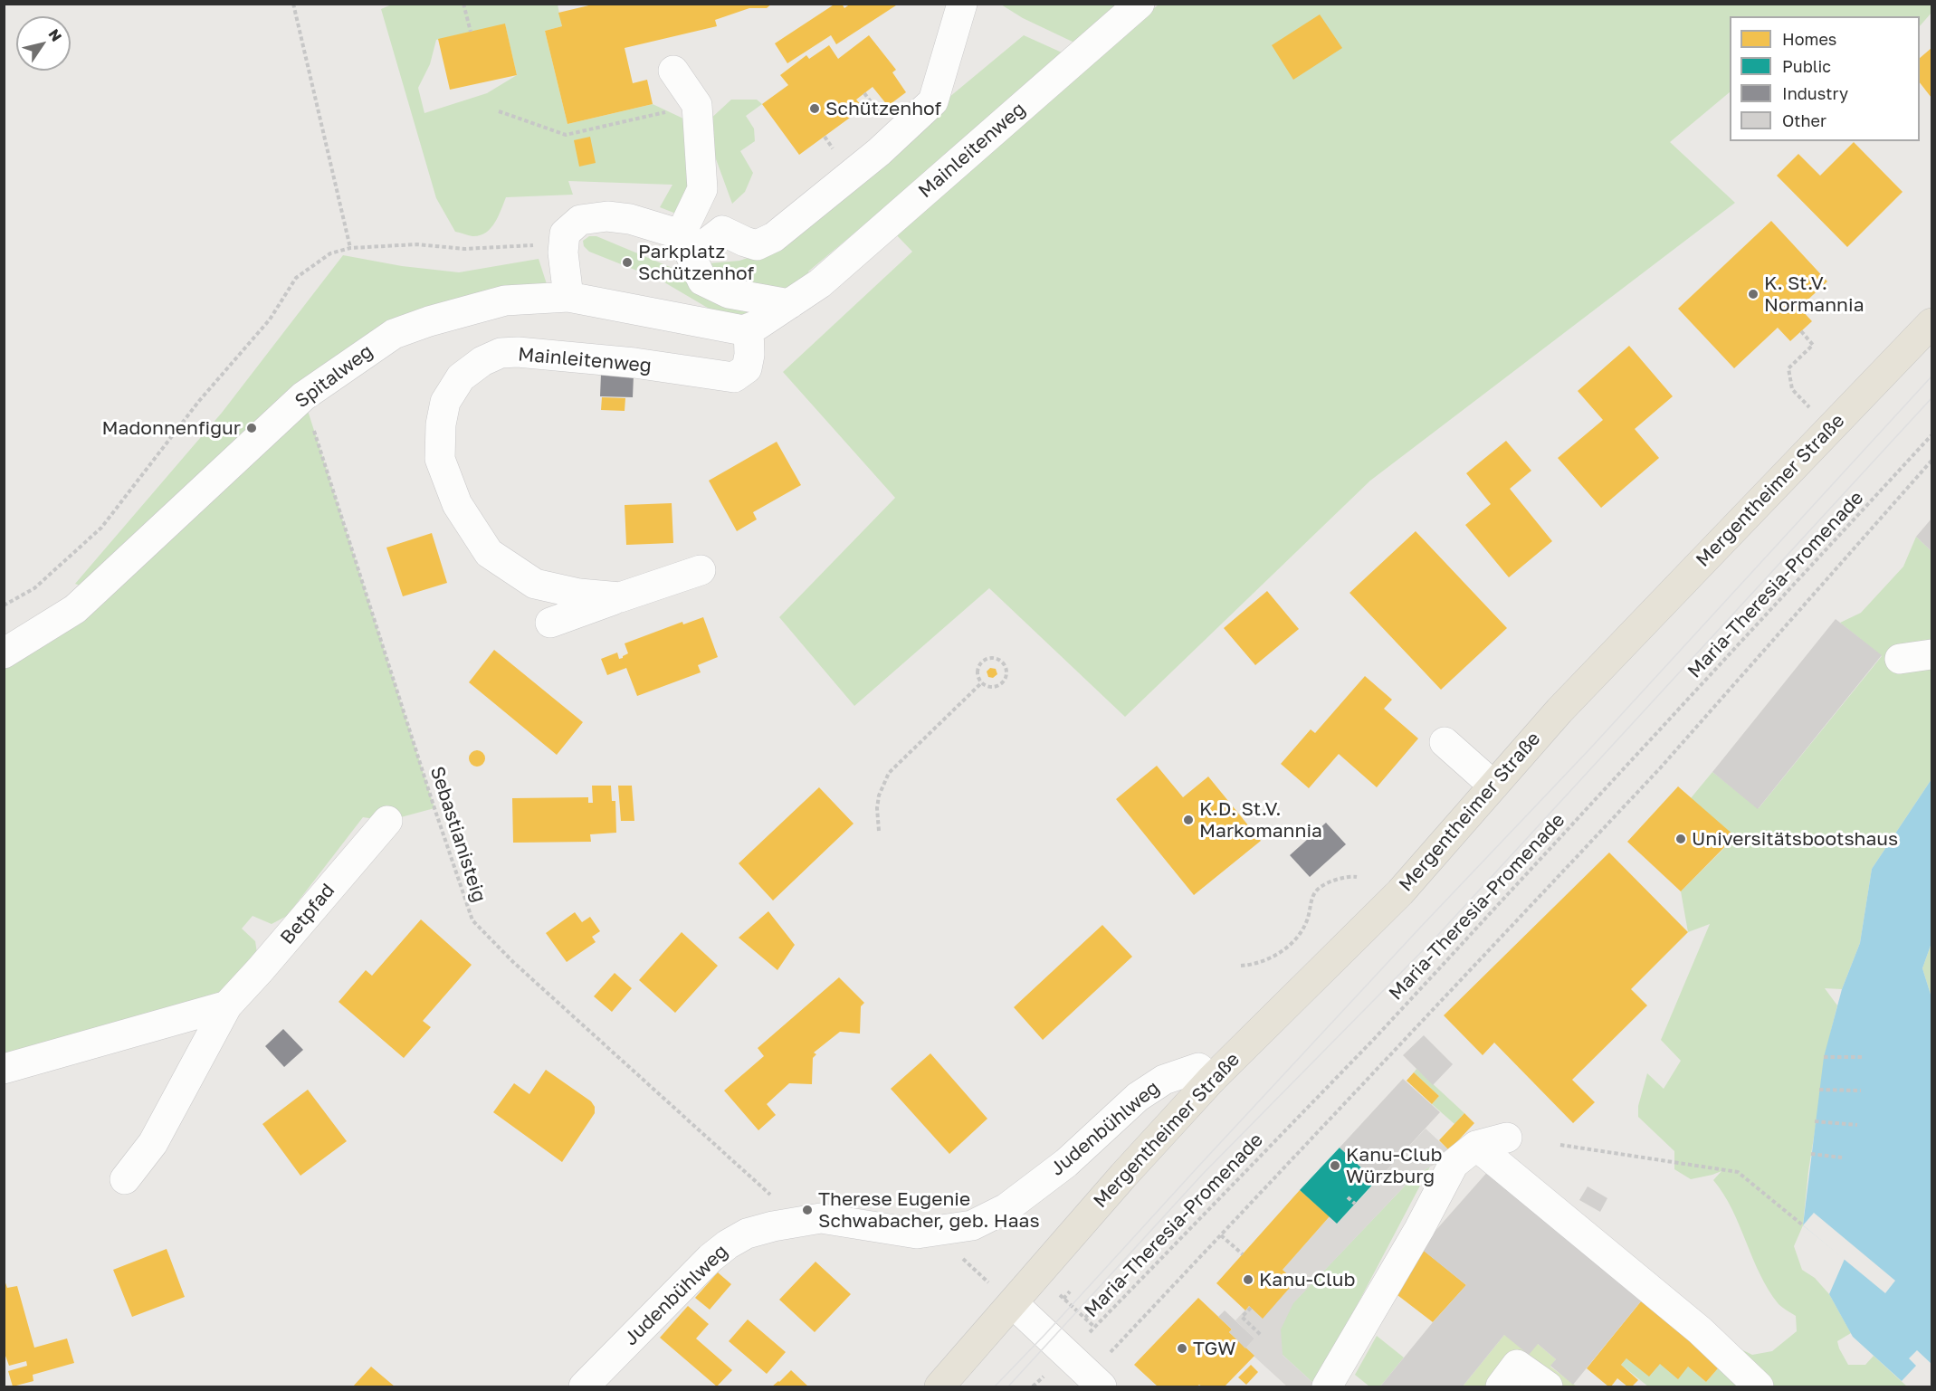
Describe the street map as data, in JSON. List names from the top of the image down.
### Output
{
  "streets": {
    "main road": ["Mergentheimer Straße"],
    "street": [
      "Mainleitenweg",
      "Spitalweg",
      "Betpfad",
      "Judenbühlweg"
    ],
    "path": ["Maria-Theresia-Promenade", "Sebastianisteig"]
  },
  "crossings": [
    ["Mainleitenweg", "Spitalweg"],
    ["Spitalweg", "Sebastianisteig"],
    ["Mergentheimer Straße", "Judenbühlweg"],
    ["Sebastianisteig", "Judenbühlweg"]
  ],
  "places": [
    "Schützenhof",
    "Parkplatz Schützenhof",
    "K. St.V. Normannia",
    "Madonnenfigur",
    "K.D. St.V. Markomannia",
    "Universitätsbootshaus",
    "Kanu-Club Würzburg",
    "Therese Eugenie Schwabacher, geb. Haas",
    "Kanu-Club",
    "TGW"
  ],
  "legend": [
    "Homes",
    "Public",
    "Industry",
    "Other"
  ],
  "north": "top right"
}
